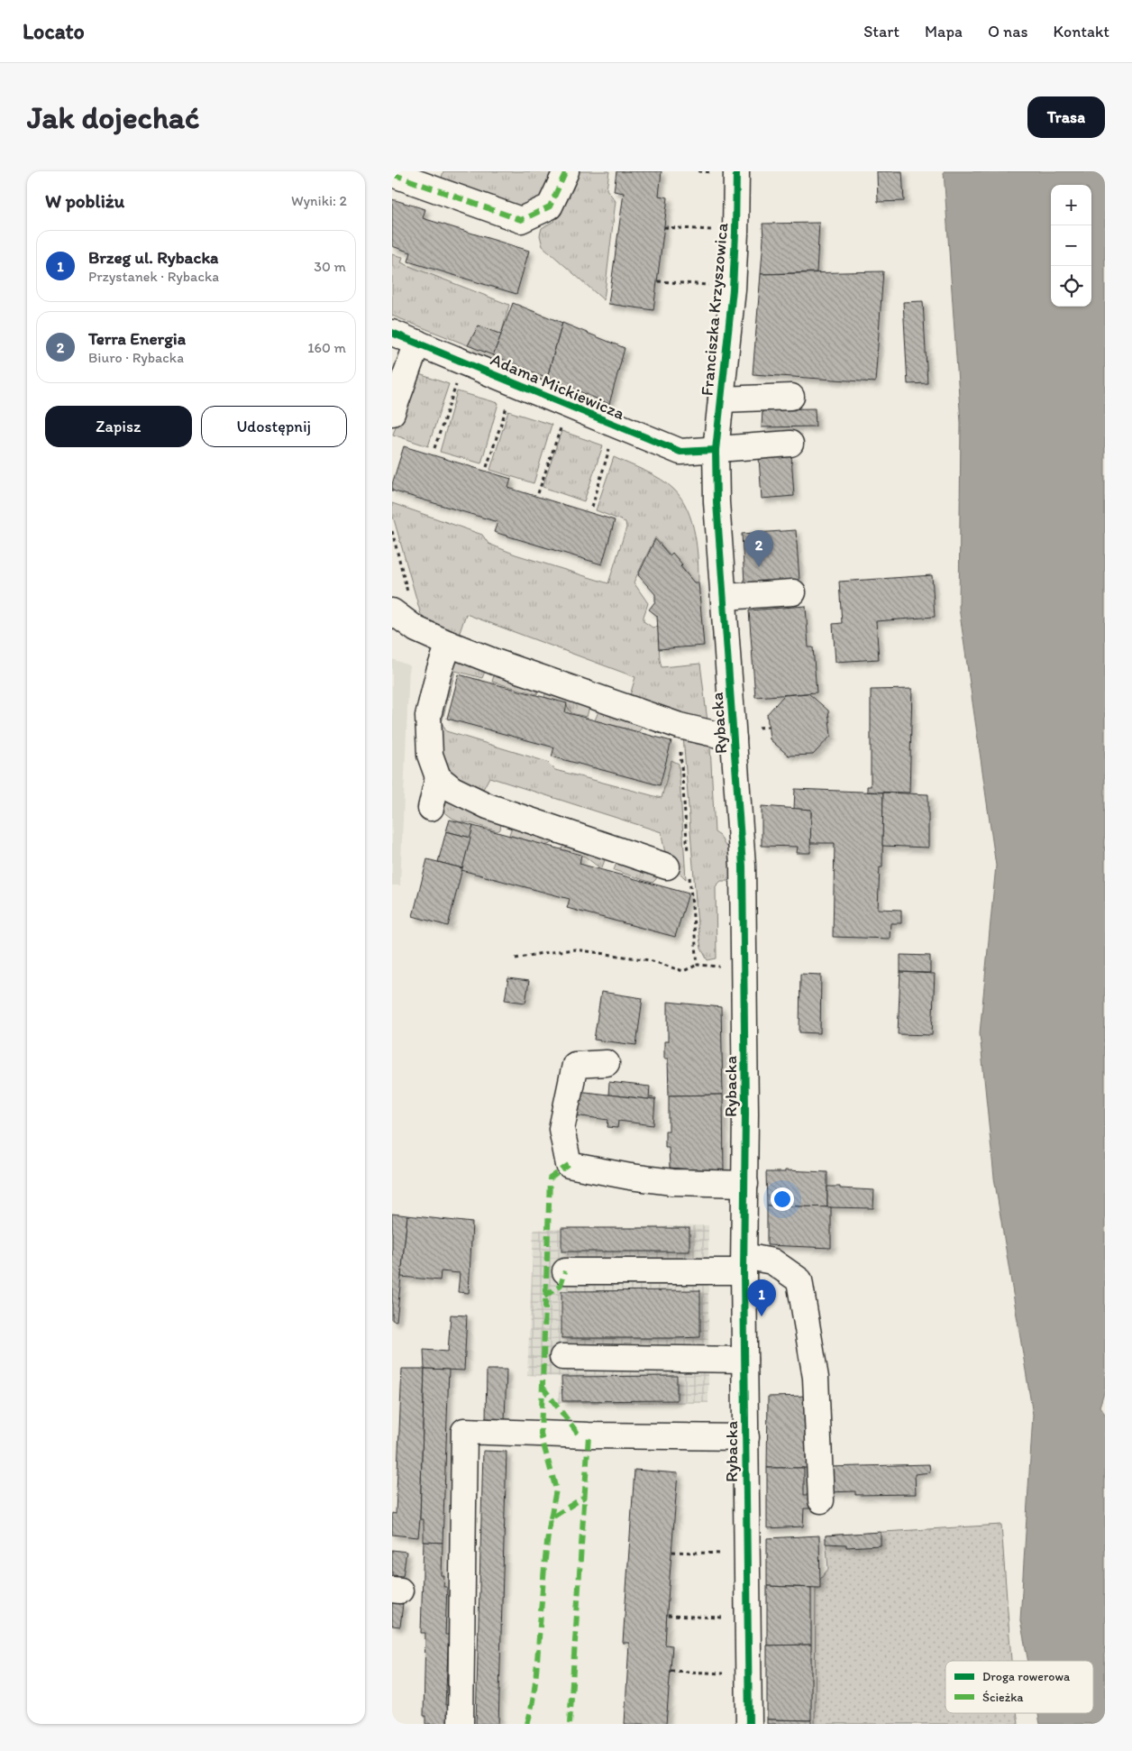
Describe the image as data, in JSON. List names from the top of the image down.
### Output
{
  "streets": {
    "street": ["Franciszka Krzyszowica", "Adama Mickiewicza", "Rybacka"]
  },
  "crossings": [
    ["Franciszka Krzyszowica", "Adama Mickiewicza"],
    ["Franciszka Krzyszowica", "Rybacka"],
    ["Adama Mickiewicza", "Rybacka"]
  ],
  "legend": ["Droga rowerowa", "Ścieżka"],
  "page": {
    "header": "Locato",
    "nav": [
      "Start",
      "Mapa",
      "O nas",
      "Kontakt"
    ],
    "buttons": [
      "Trasa",
      ["Zapisz", "Udostępnij"]
    ],
    "title": "Jak dojechać",
    "heading": ["W pobliżu", "Wyniki: 2"],
    "map_buttons": ["+", "−"],
    "list": [
      {
        "mark": "1",
        "name": "Brzeg ul. Rybacka",
        "note": "Przystanek · Rybacka",
        "value": "30 m"
      },
      {
        "mark": "2",
        "name": "Terra Energia",
        "note": "Biuro · Rybacka",
        "value": "160 m"
      }
    ],
    "pins": ["2", "1"]
  }
}
